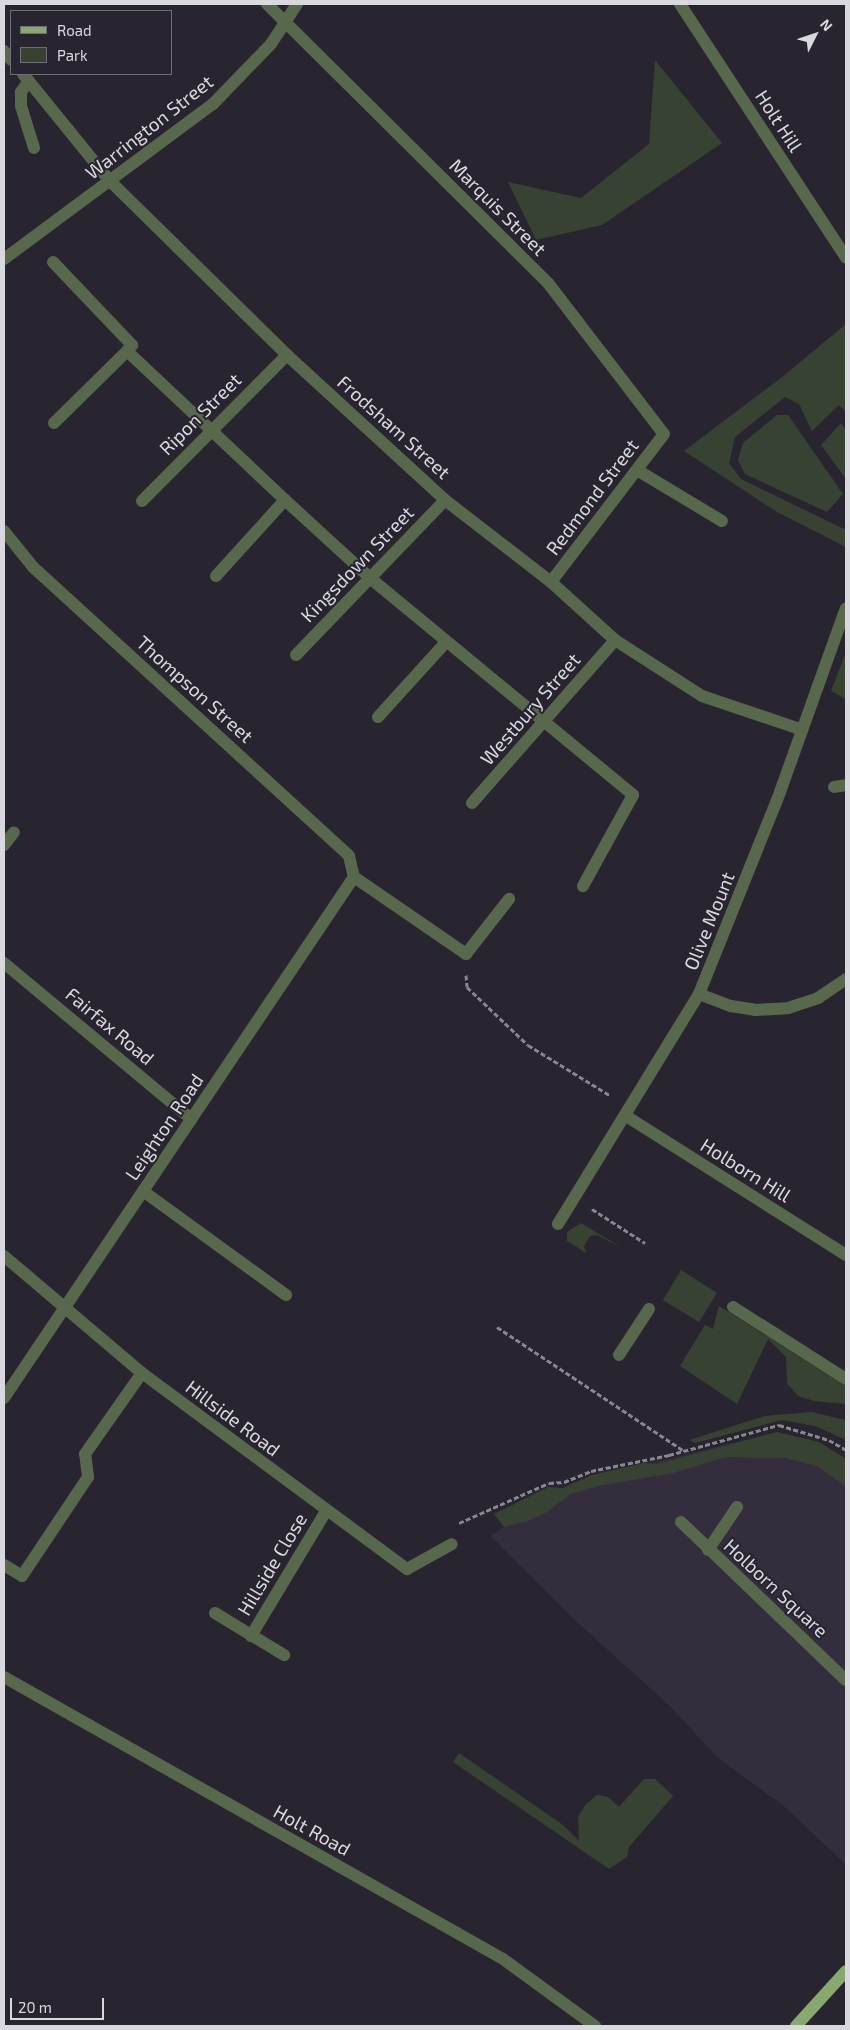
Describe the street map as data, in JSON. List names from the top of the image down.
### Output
{
  "streets": {
    "street": [
      "Holt Hill",
      "Warrington Street",
      "Marquis Street",
      "Ripon Street",
      "Frodsham Street",
      "Redmond Street",
      "Kingsdown Street",
      "Thompson Street",
      "Westbury Street",
      "Olive Mount",
      "Fairfax Road",
      "Leighton Road",
      "Holborn Hill",
      "Hillside Road",
      "Hillside Close",
      "Holborn Square",
      "Holt Road"
    ]
  },
  "crossings": [
    ["Warrington Street", "Marquis Street"],
    ["Warrington Street", "Frodsham Street"],
    ["Marquis Street", "Redmond Street"],
    ["Ripon Street", "Frodsham Street"],
    ["Frodsham Street", "Redmond Street"],
    ["Frodsham Street", "Kingsdown Street"],
    ["Frodsham Street", "Westbury Street"],
    ["Frodsham Street", "Olive Mount"],
    ["Thompson Street", "Leighton Road"],
    ["Olive Mount", "Holborn Hill"],
    ["Fairfax Road", "Leighton Road"],
    ["Leighton Road", "Hillside Road"],
    ["Hillside Road", "Hillside Close"]
  ],
  "legend": ["Road", "Park"],
  "scale_bar": "20 m",
  "north": "top right"
}
